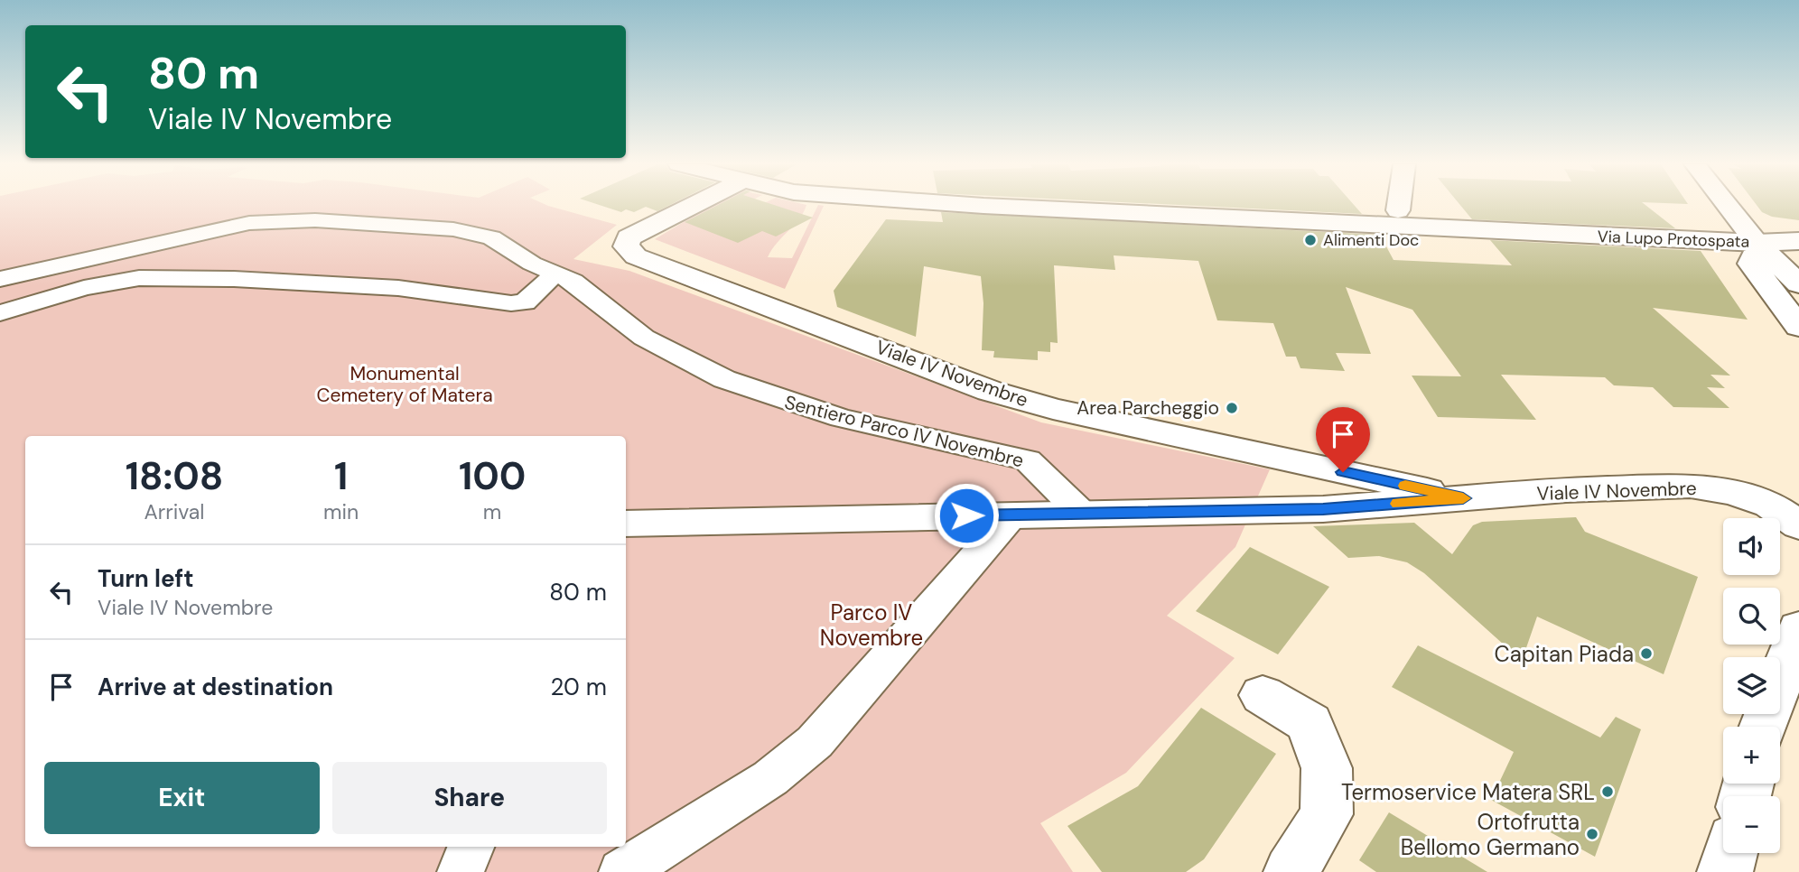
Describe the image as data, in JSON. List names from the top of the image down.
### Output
{
  "streets": {
    "street": ["Via Lupo Protospata", "Viale IV Novembre", "Sentiero Parco IV Novembre"]
  },
  "crossings": [
    ["Viale IV Novembre", "Sentiero Parco IV Novembre"]
  ],
  "parks": ["Monumental Cemetery of Matera", "Parco IV Novembre"],
  "places": [
    "Alimenti Doc",
    "Area Parcheggio",
    "Capitan Piada",
    "Termoservice Matera SRL",
    "Ortofrutta Bellomo Germano"
  ],
  "page": {
    "turn": ["80 m", "Viale IV Novembre"],
    "eta": [
      "18:08",
      "Arrival",
      "1",
      "min",
      "100",
      "m"
    ],
    "map_buttons": ["+", "−"],
    "list": [
      {
        "name": "Turn left",
        "note": "Viale IV Novembre",
        "value": "80 m"
      },
      {
        "name": "Arrive at destination",
        "value": "20 m"
      }
    ],
    "buttons": ["Exit", "Share"]
  }
}
